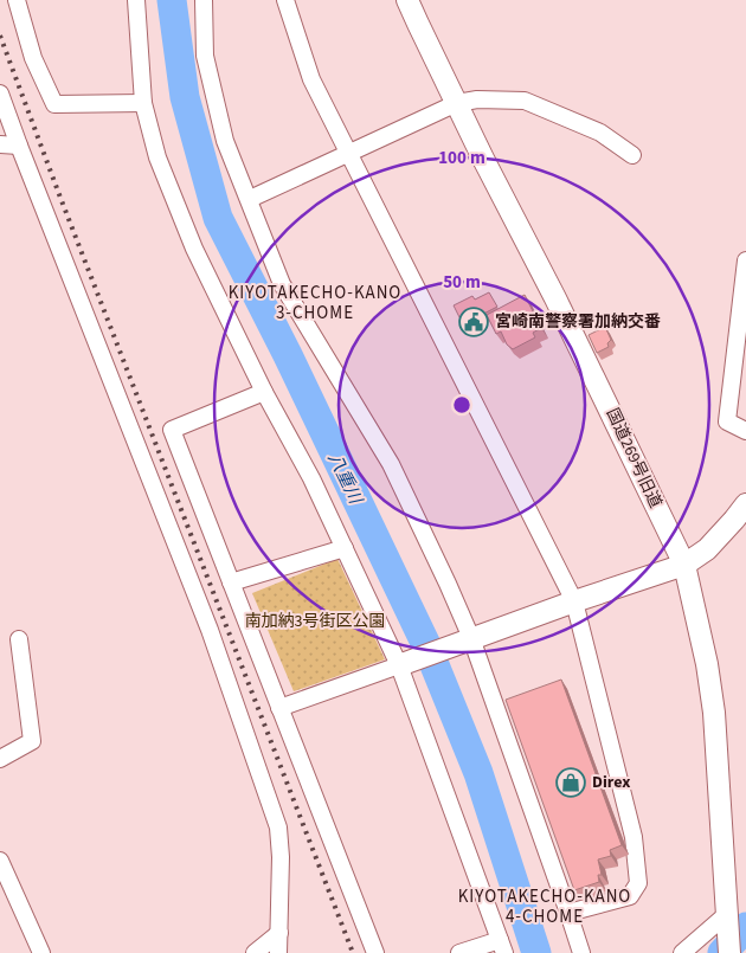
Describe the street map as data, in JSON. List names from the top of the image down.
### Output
{
  "streets": {
    "street": ["国道269号旧道"]
  },
  "districts": ["KIYOTAKECHO-KANO 3-CHOME", "KIYOTAKECHO-KANO 4-CHOME"],
  "water": ["八重川"],
  "parks": ["南加納3号街区公園"],
  "places": {
    "public building": ["宮崎南警察署加納交番"],
    "shop": ["Direx"]
  },
  "rings": ["100 m", "50 m"]
}
